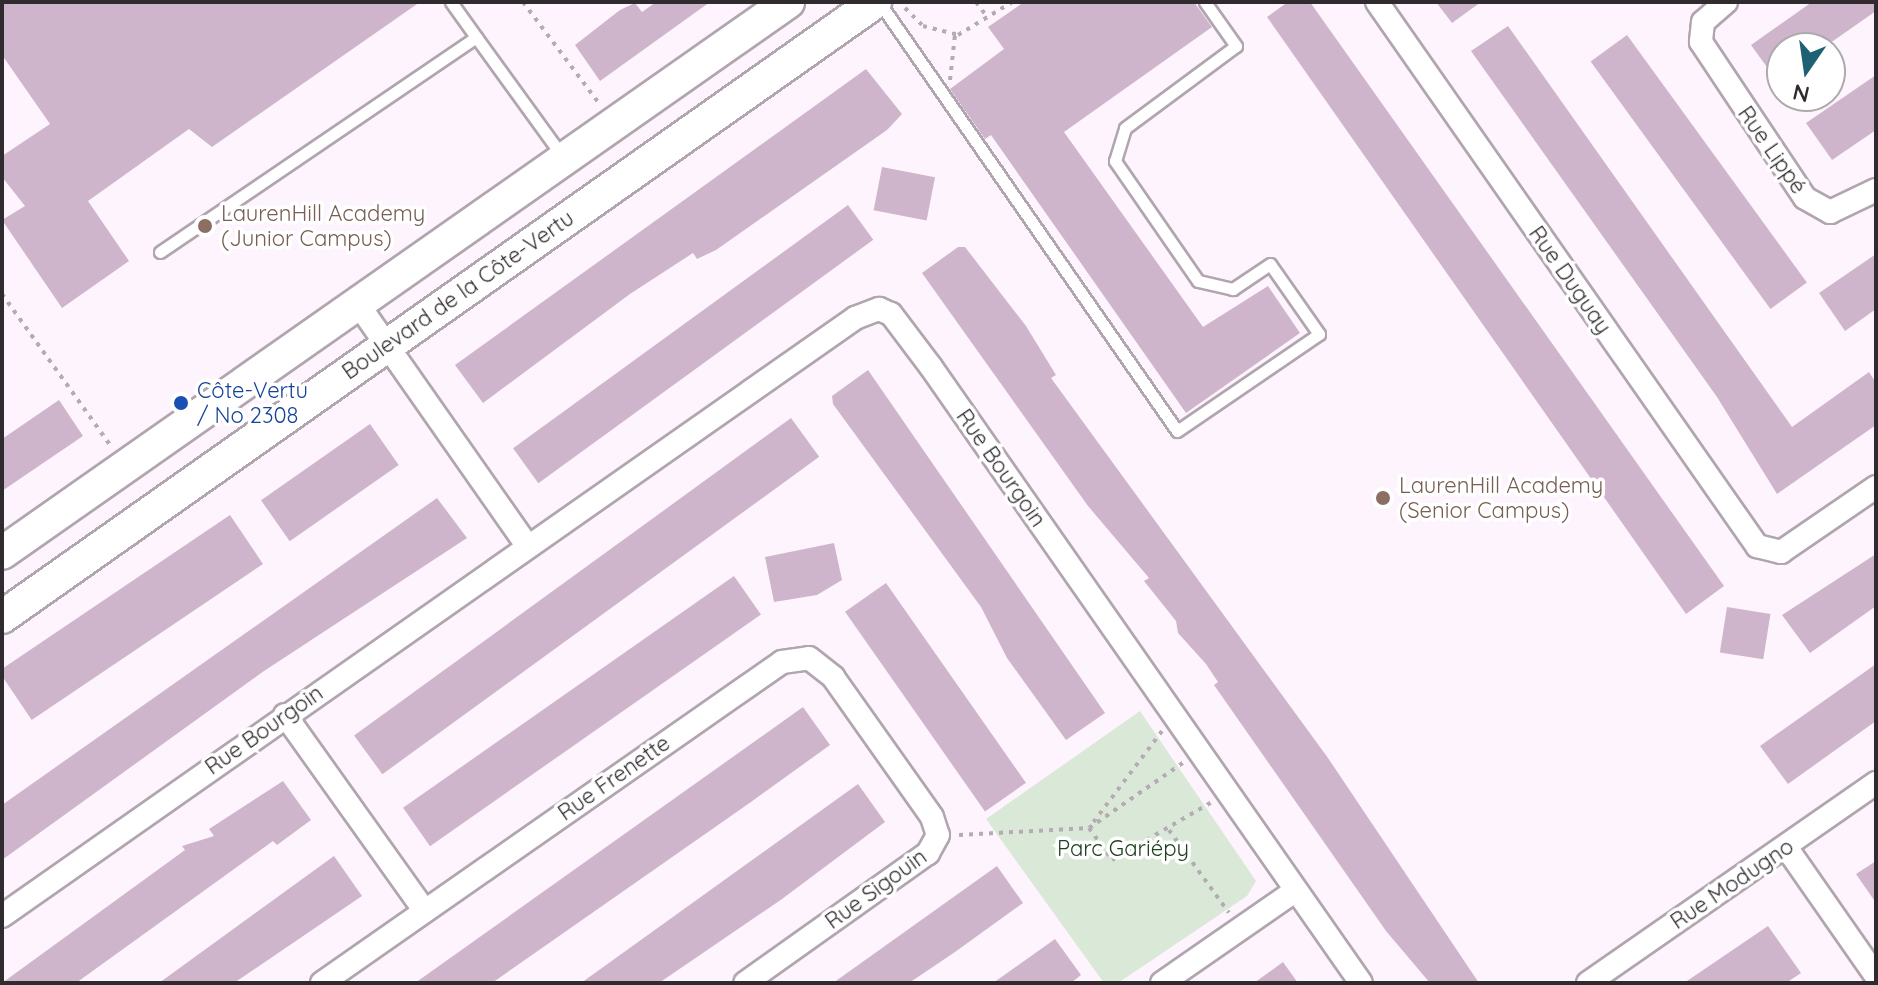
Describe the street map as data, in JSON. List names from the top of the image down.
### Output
{
  "streets": {
    "main road": ["Boulevard de la Côte-Vertu"],
    "street": [
      "Rue Lippé",
      "Rue Duguay",
      "Rue Bourgoin",
      "Rue Frenette",
      "Rue Modugno",
      "Rue Sigouin"
    ]
  },
  "crossings": [
    ["Rue Frenette", "Rue Sigouin"]
  ],
  "parks": ["Parc Gariépy"],
  "places": ["LaurenHill Academy (Junior Campus)", "Côte-Vertu / No 2308", "LaurenHill Academy (Senior Campus)"],
  "north": "bottom"
}
